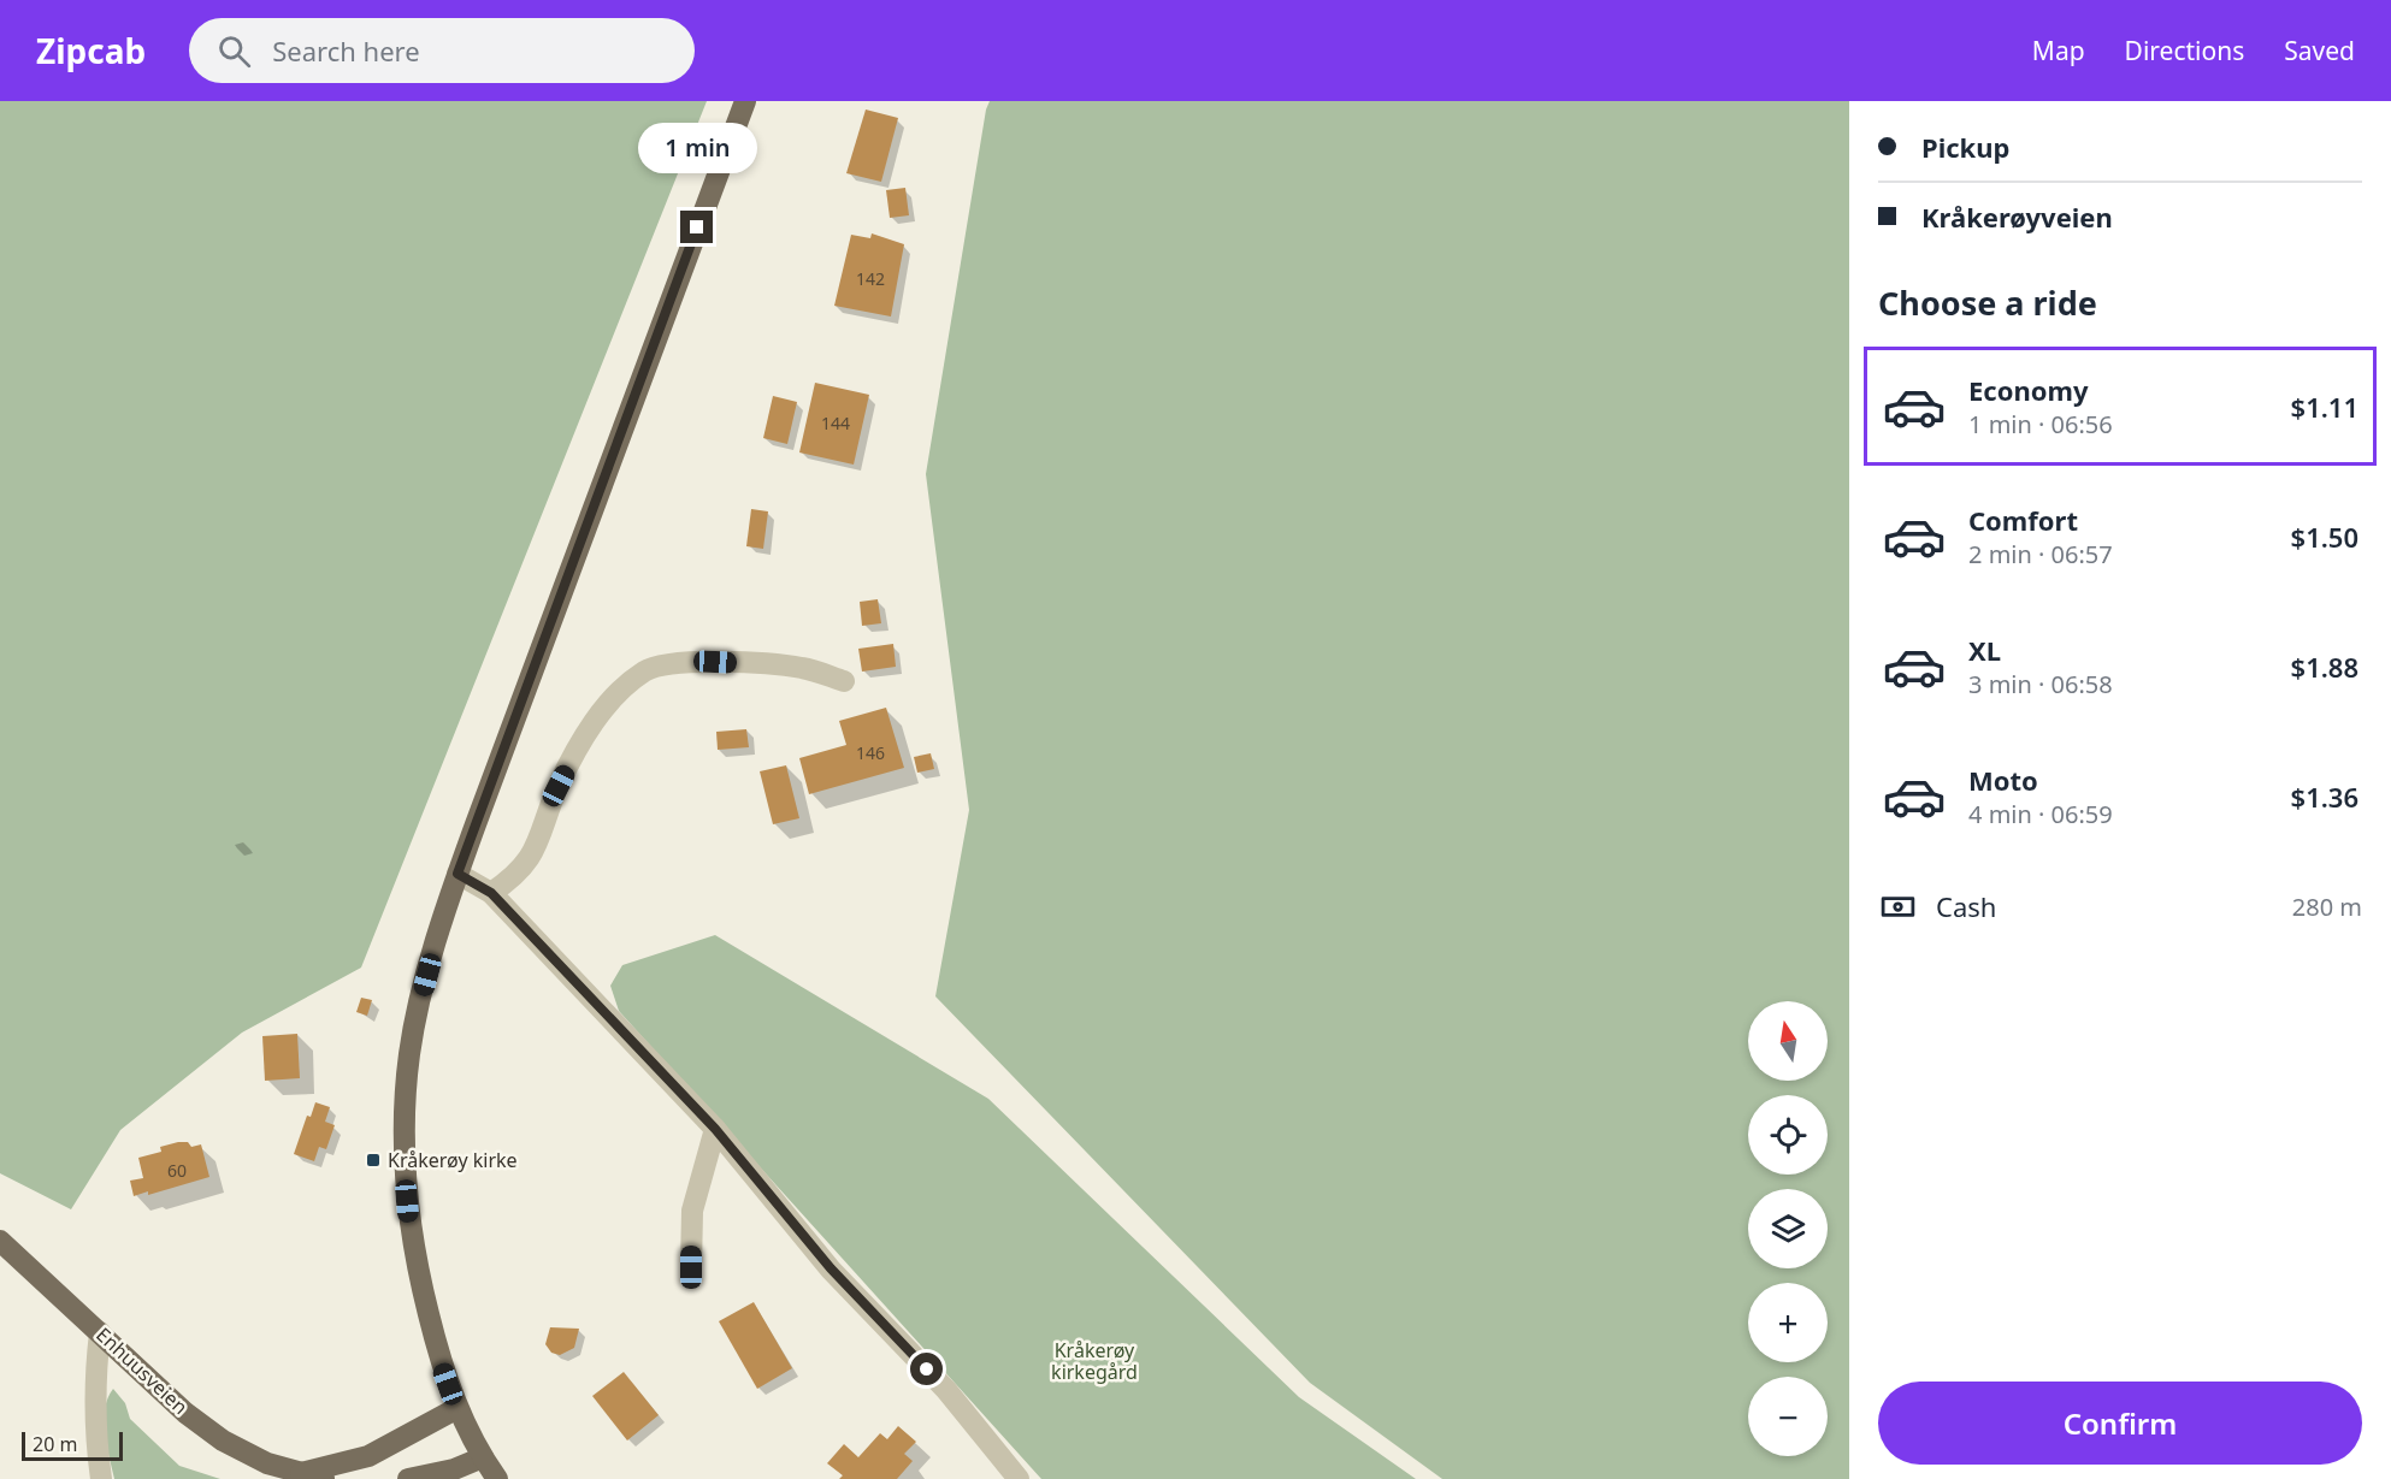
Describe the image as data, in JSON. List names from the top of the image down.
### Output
{
  "streets": {
    "main road": ["Enhuusveien"]
  },
  "parks": ["Kråkerøy kirkegård"],
  "places": {
    "transit": ["Kråkerøy kirke"]
  },
  "house_numbers": [
    "142",
    "144",
    "146",
    "60"
  ],
  "scale_bar": "20 m",
  "north": "top",
  "page": {
    "header": "Zipcab",
    "search": "Search here",
    "nav": ["Map", "Directions", "Saved"],
    "banner": ["Pickup", "Kråkerøyveien"],
    "bubble": "1 min",
    "heading": "Choose a ride",
    "list": [
      {
        "name": "Economy",
        "note": "1 min · 06:56",
        "value": "$1.11"
      },
      {
        "name": "Comfort",
        "note": "2 min · 06:57",
        "value": "$1.50"
      },
      {
        "name": "XL",
        "note": "3 min · 06:58",
        "value": "$1.88"
      },
      {
        "name": "Moto",
        "note": "4 min · 06:59",
        "value": "$1.36"
      }
    ],
    "pay": ["Cash", "280 m"],
    "map_buttons": ["+", "−"],
    "buttons": "Confirm",
    "scale": "20 m"
  }
}
